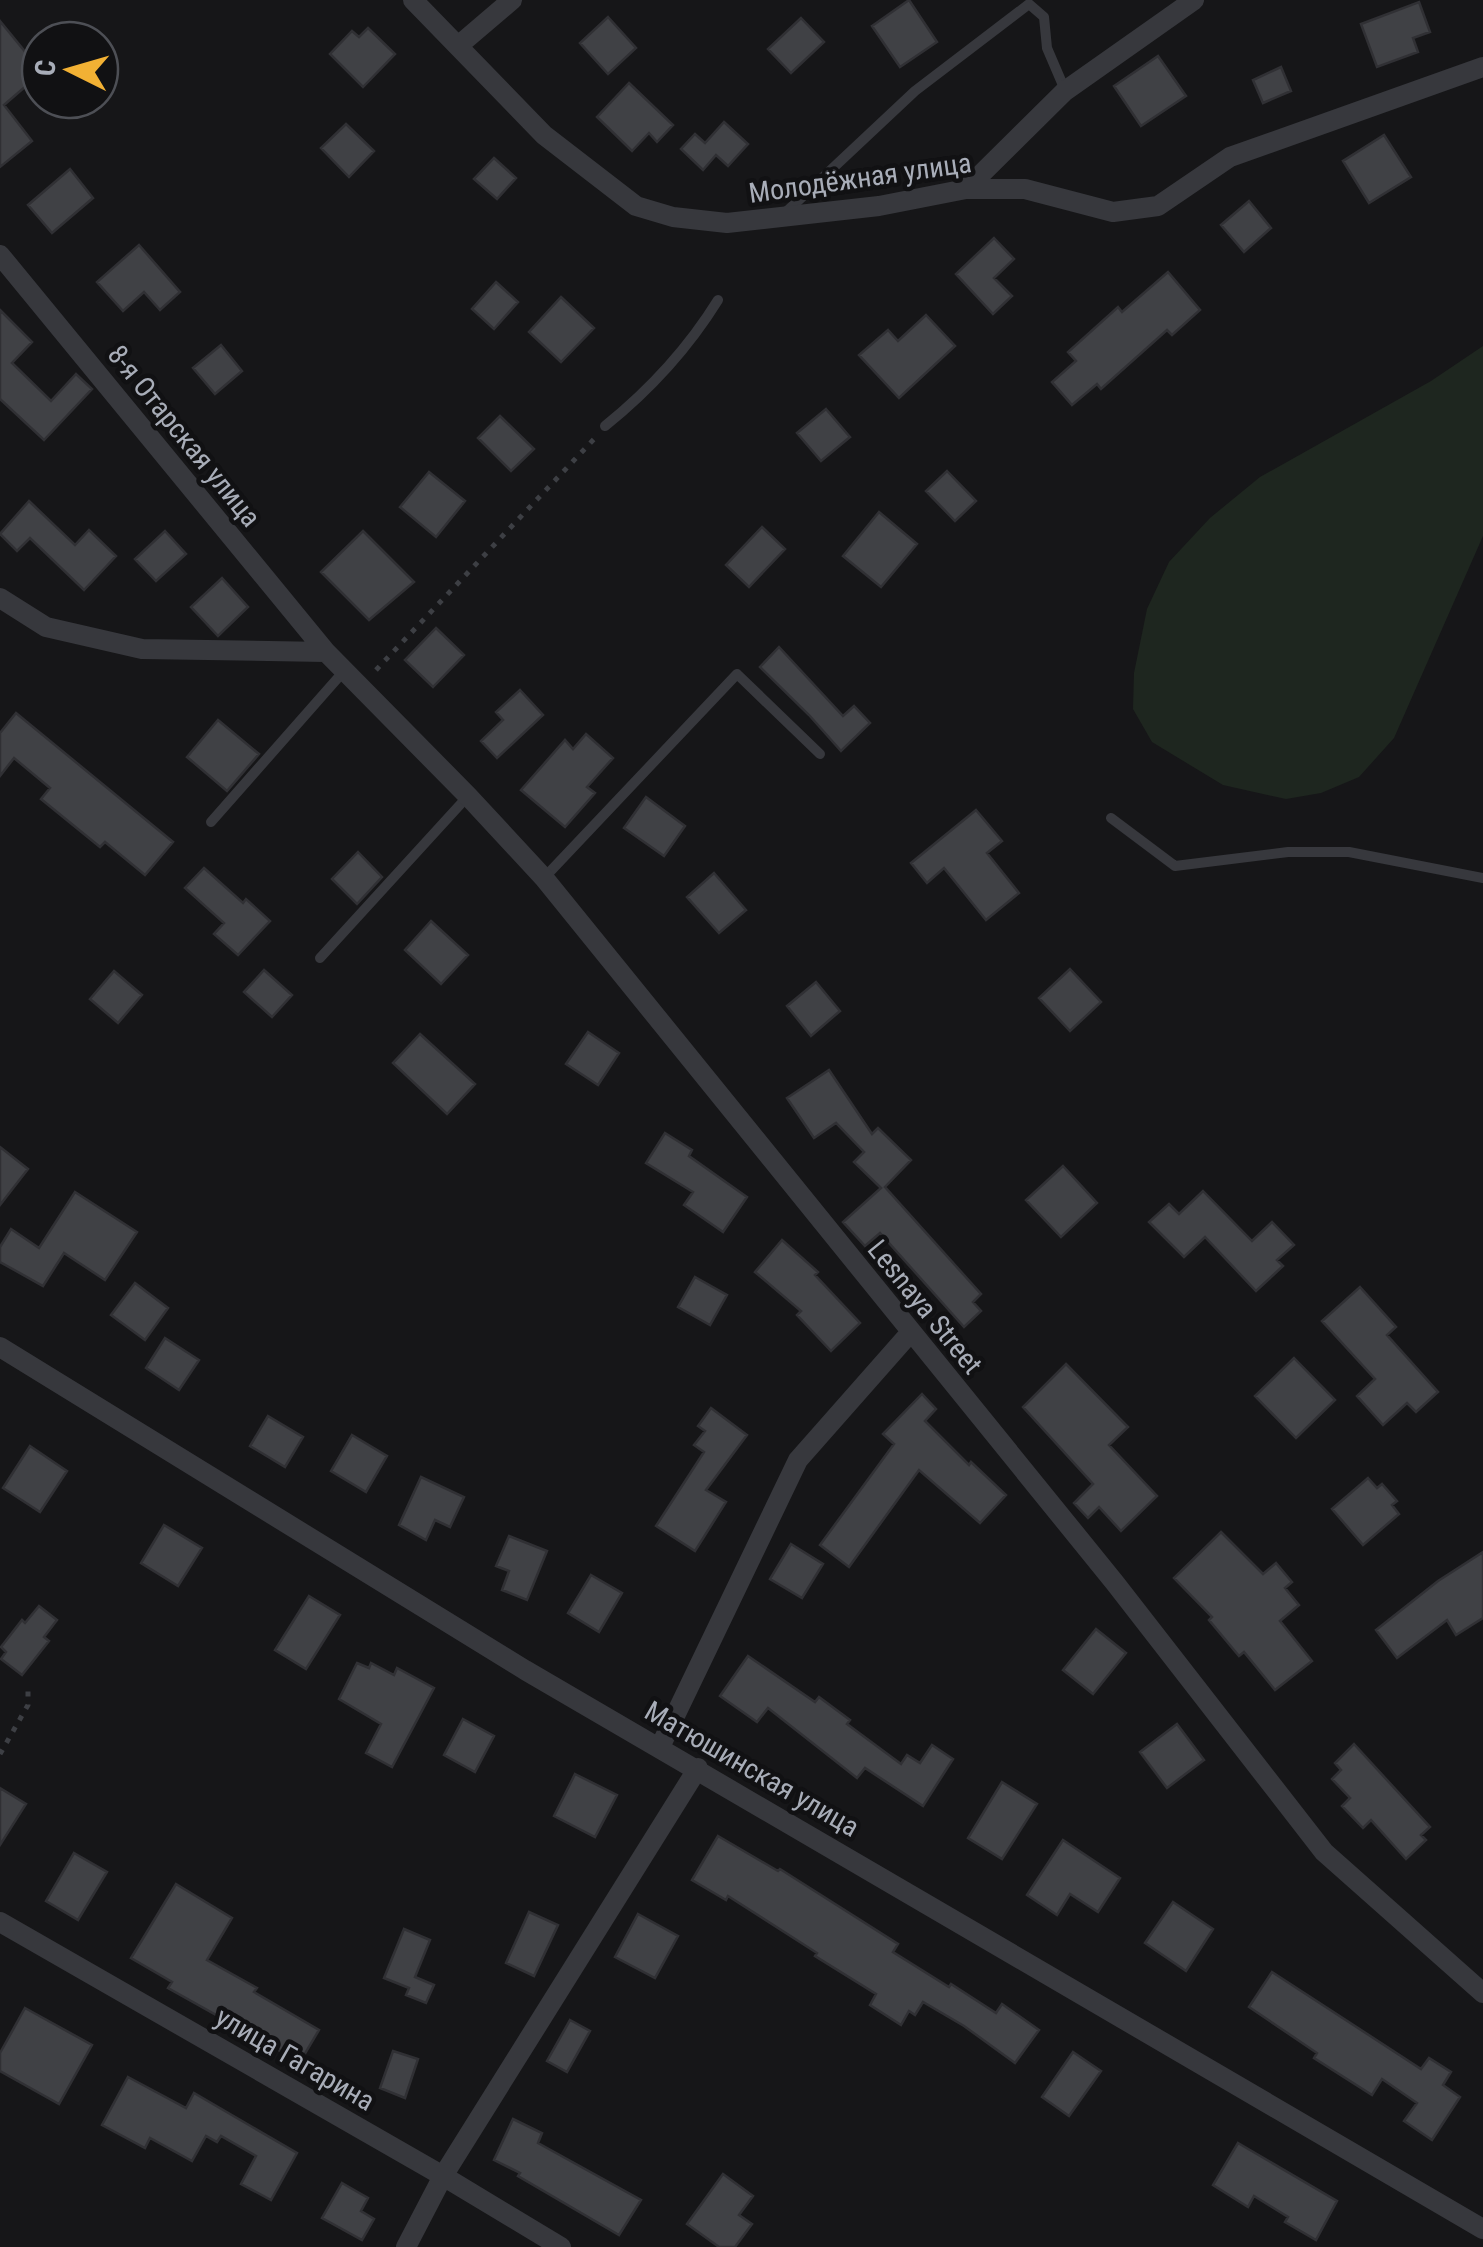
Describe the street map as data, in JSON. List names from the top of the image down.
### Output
{
  "streets": {
    "street": [
      "Молодёжная улица",
      "8-я Отарская улица",
      "Lesnaya Street",
      "Матюшинская улица",
      "улица Гагарина"
    ]
  },
  "crossings": [
    ["8-я Отарская улица", "Lesnaya Street"]
  ],
  "north": "left"
}
